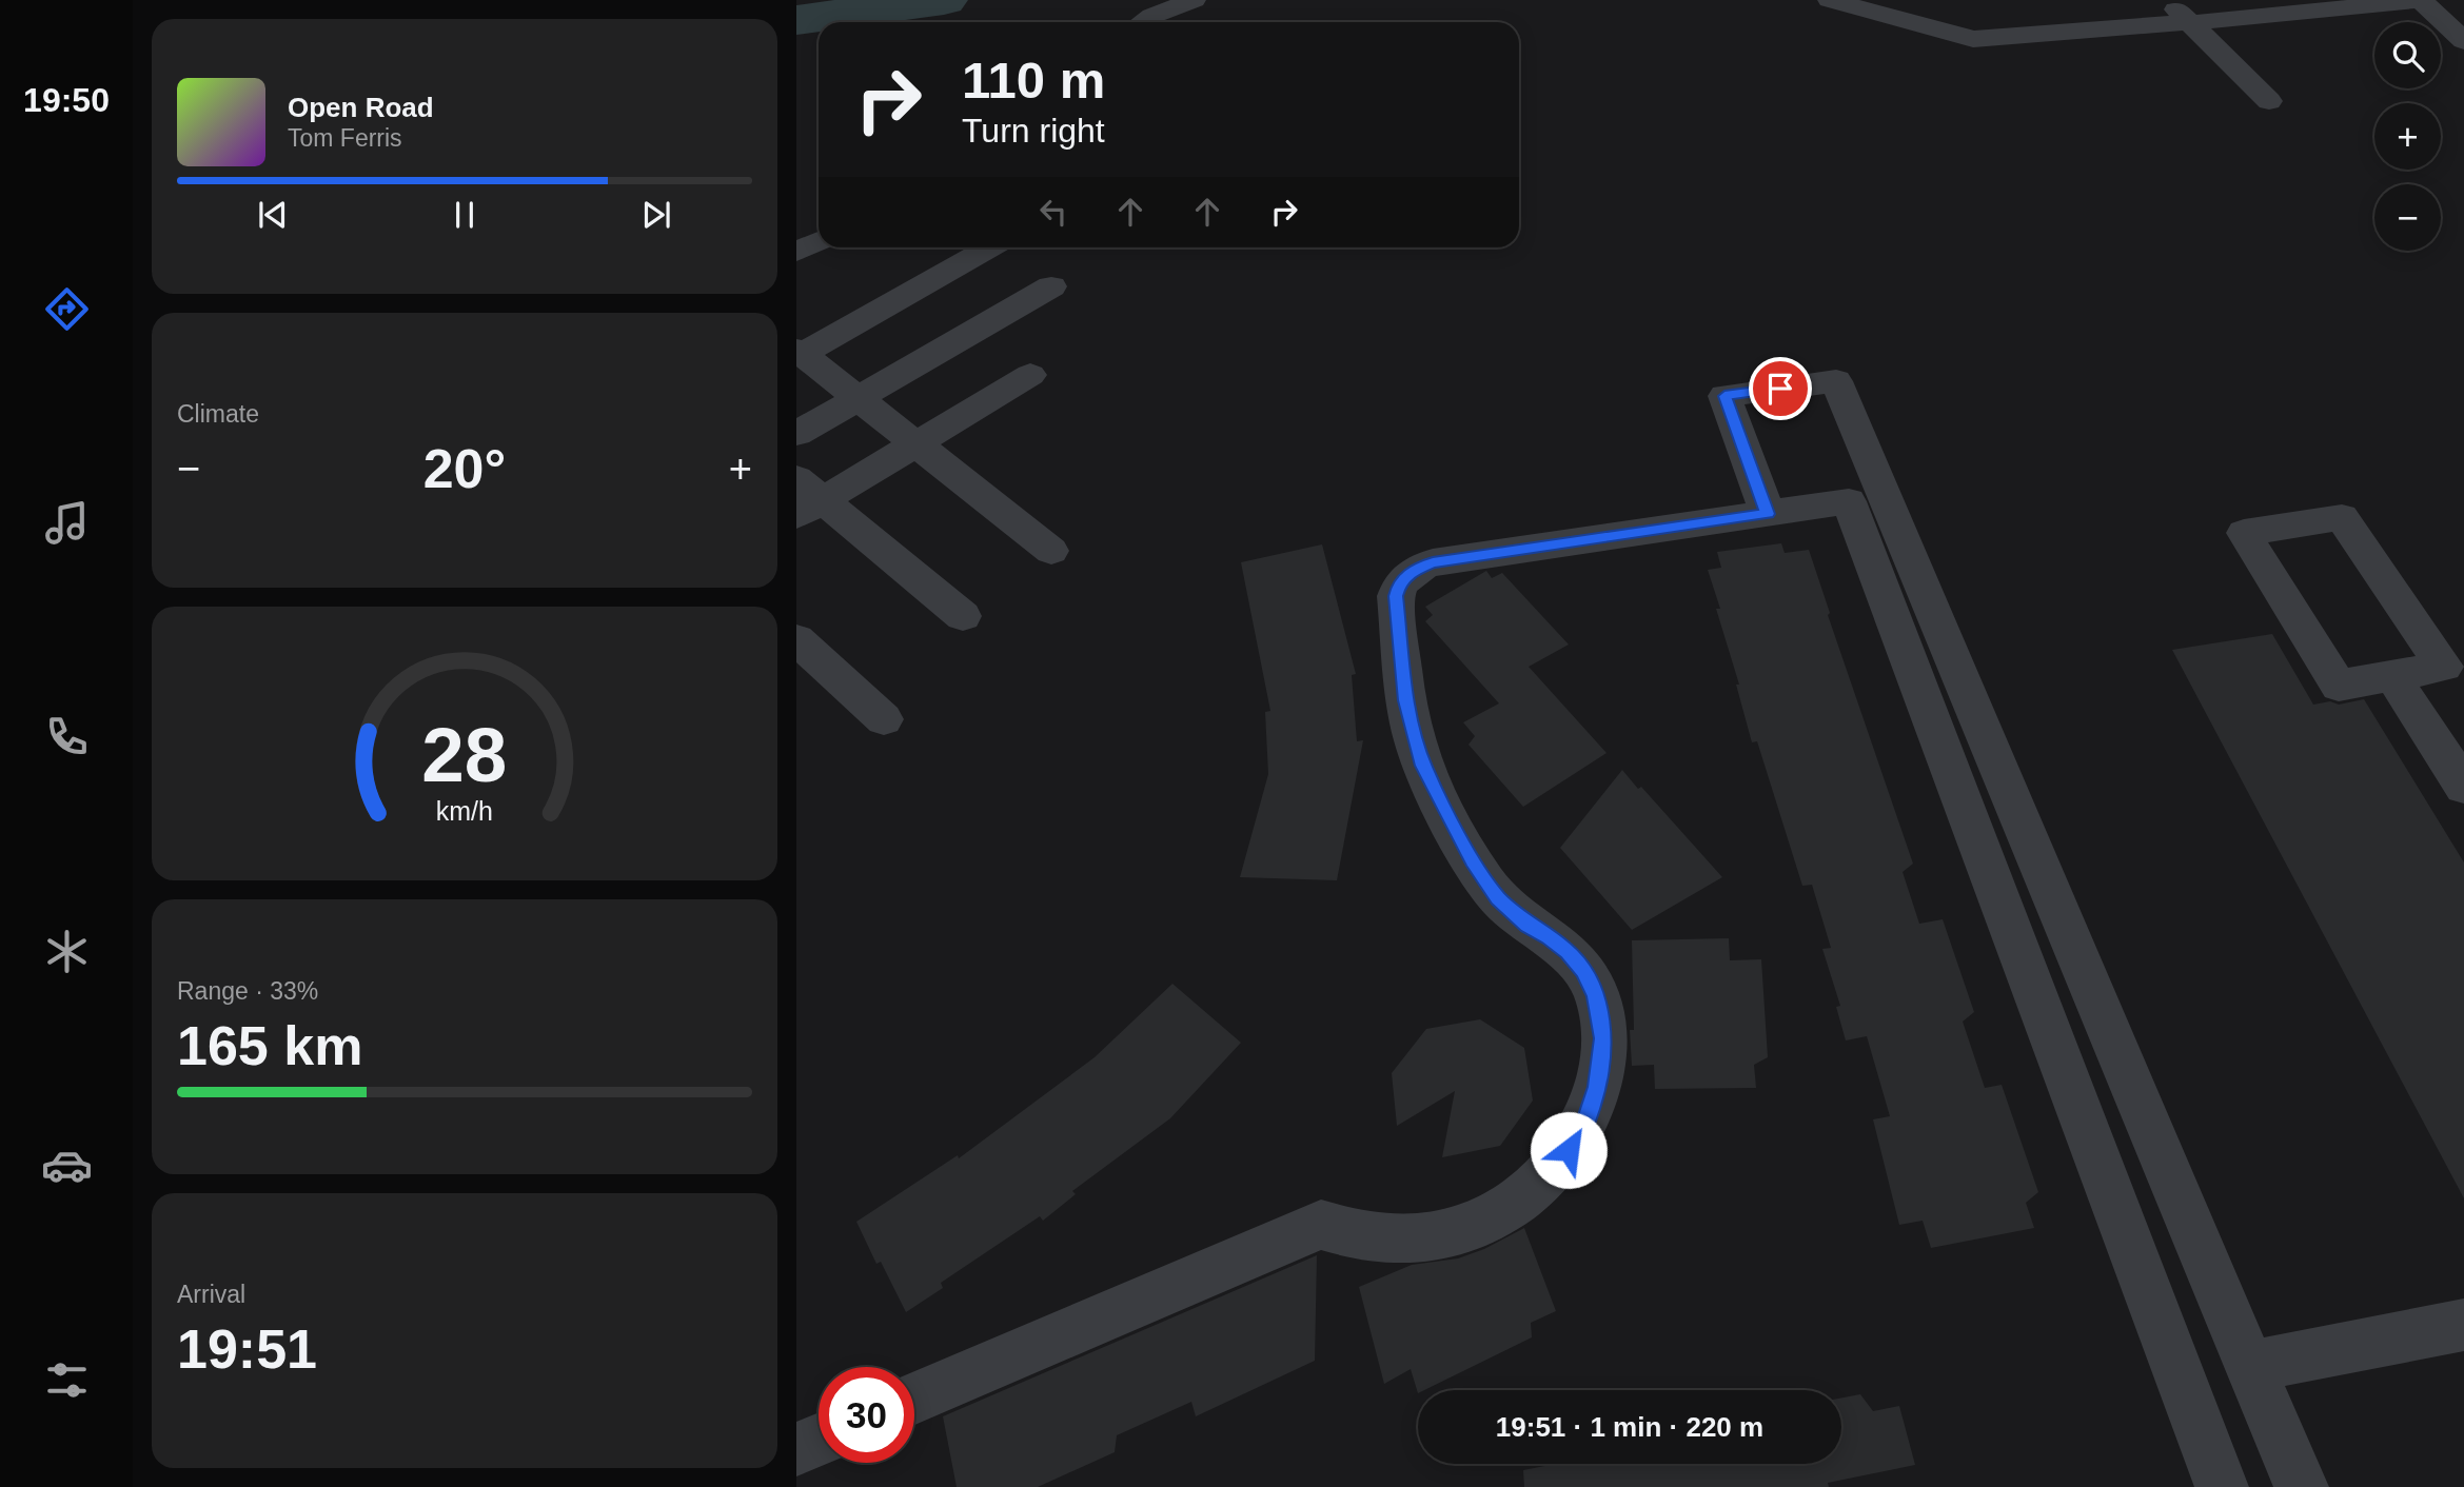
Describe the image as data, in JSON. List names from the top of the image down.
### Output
{
  "page": {
    "tabs": "19:50",
    "map_buttons": ["+", "−"],
    "turn": ["110 m", "Turn right"],
    "song": ["Open Road", "Tom Ferris"],
    "tile": [
      "Climate",
      ["Range · 33%", "165 km"],
      ["Arrival", "19:51"]
    ],
    "heat": ["−", "20°", "+"],
    "limit": "30",
    "trip": "19:51 · 1 min · 220 m",
    "gauge": ["28", "km/h"]
  }
}
